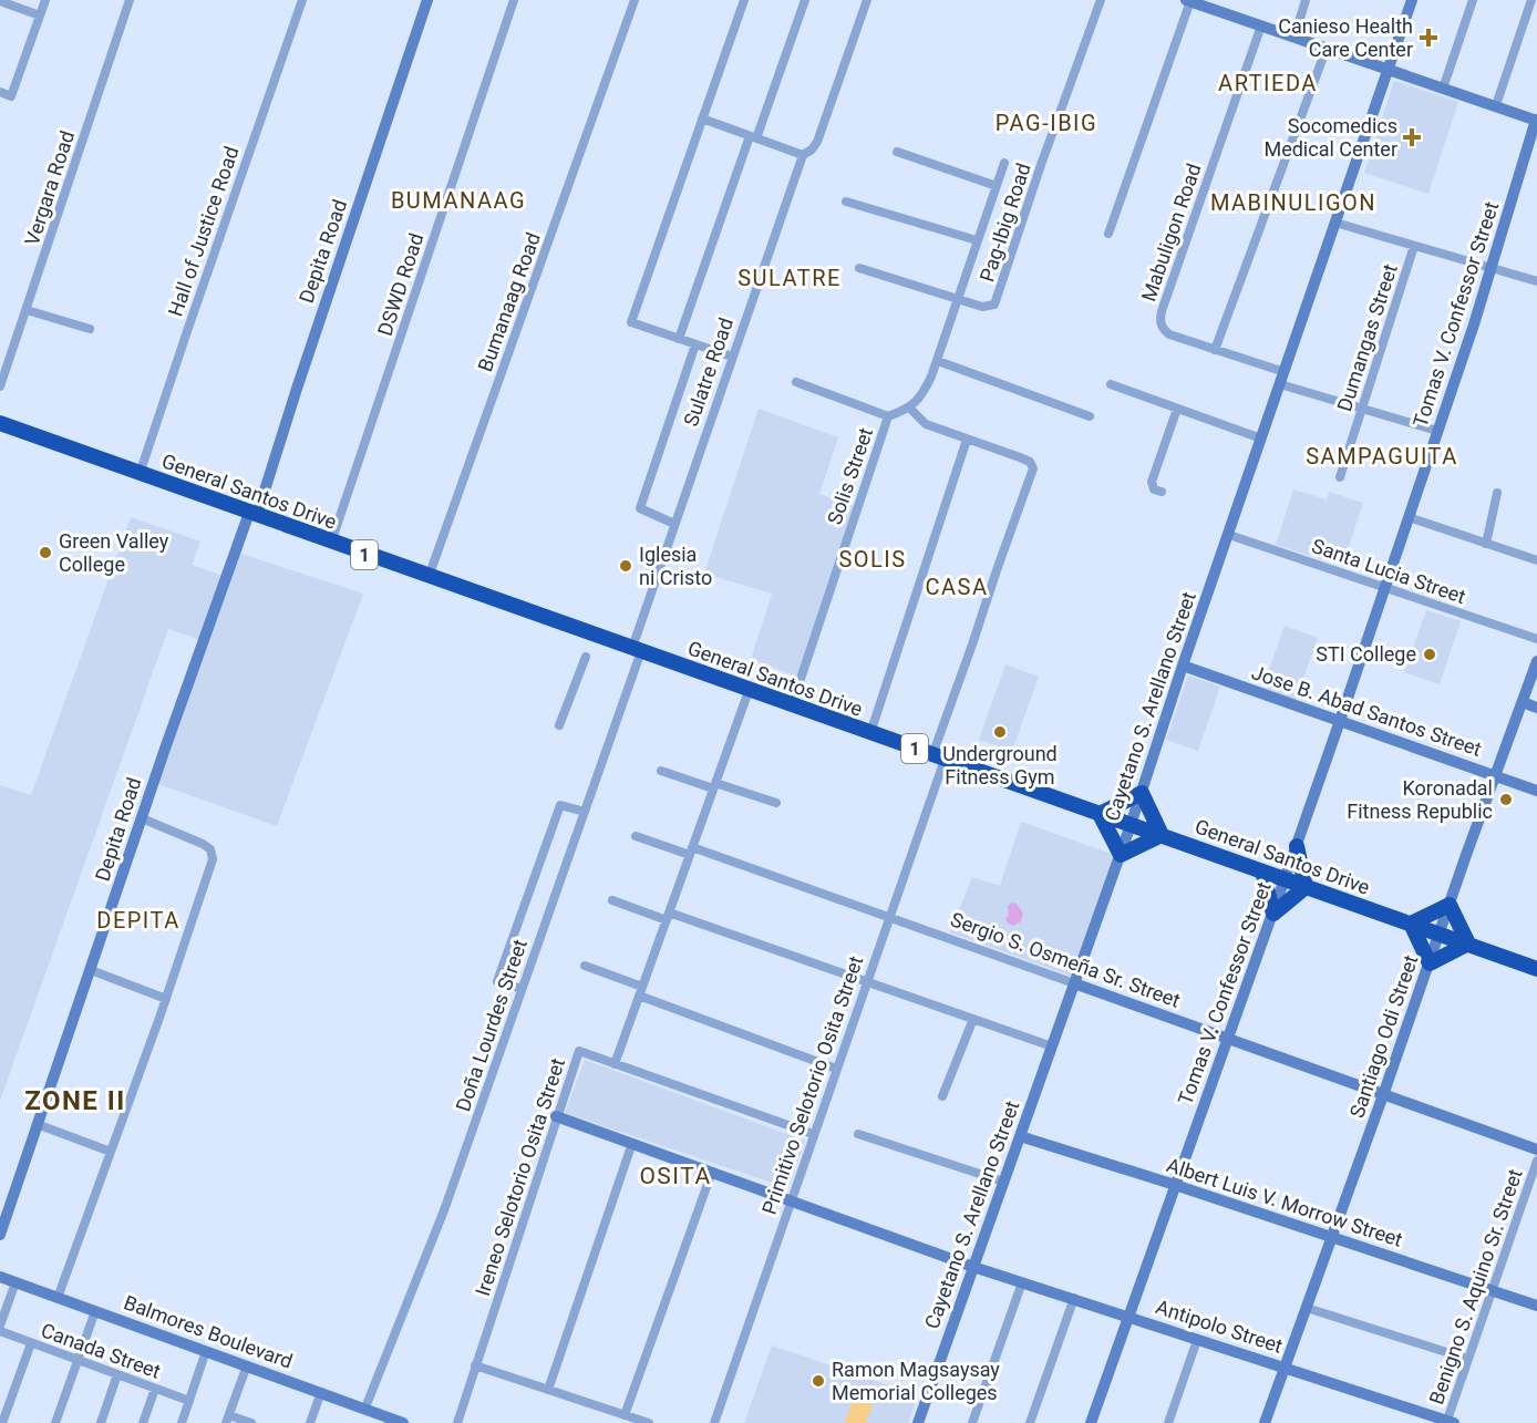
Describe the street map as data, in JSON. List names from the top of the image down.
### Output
{
  "streets": {
    "highway": ["General Santos Drive", "1"],
    "street": [
      "Vergara Road",
      "Pag-Ibig Road",
      "Hall of Justice Road",
      "Mabuligon Road",
      "Depita Road",
      "DSWD Road",
      "Bumanaag Road",
      "Tomas V. Confessor Street",
      "Dumangas Street",
      "Sulatre Road",
      "Solis Street",
      "Santa Lucia Street",
      "Cayetano S. Arellano Street",
      "Jose B. Abad Santos Street",
      "Sergio S. Osmeña Sr. Street",
      "Doña Lourdes Street",
      "Santiago Odi Street",
      "Primitivo Selotorio Osita Street",
      "Ireneo Selotorio Osita Street",
      "Albert Luis V. Morrow Street",
      "Benigno S. Aquino Sr. Street",
      "Antipolo Street",
      "Balmores Boulevard",
      "Canada Street"
    ]
  },
  "crossings": [
    ["Hall of Justice Road", "General Santos Drive"],
    ["Mabuligon Road", "Tomas V. Confessor Street"],
    ["Mabuligon Road", "Dumangas Street"],
    ["Mabuligon Road", "Cayetano S. Arellano Street"],
    ["Depita Road", "General Santos Drive"],
    ["DSWD Road", "General Santos Drive"],
    ["Bumanaag Road", "General Santos Drive"],
    ["Tomas V. Confessor Street", "General Santos Drive"],
    ["Tomas V. Confessor Street", "Santa Lucia Street"],
    ["Tomas V. Confessor Street", "Jose B. Abad Santos Street"],
    ["Tomas V. Confessor Street", "Sergio S. Osmeña Sr. Street"],
    ["Tomas V. Confessor Street", "Albert Luis V. Morrow Street"],
    ["Tomas V. Confessor Street", "Antipolo Street"],
    ["Sulatre Road", "General Santos Drive"],
    ["Sulatre Road", "Doña Lourdes Street"],
    ["Solis Street", "General Santos Drive"],
    ["General Santos Drive", "Cayetano S. Arellano Street"],
    ["General Santos Drive", "Doña Lourdes Street"],
    ["General Santos Drive", "Santiago Odi Street"],
    ["General Santos Drive", "Primitivo Selotorio Osita Street"],
    ["Santa Lucia Street", "Cayetano S. Arellano Street"],
    ["Cayetano S. Arellano Street", "Jose B. Abad Santos Street"],
    ["Cayetano S. Arellano Street", "Sergio S. Osmeña Sr. Street"],
    ["Cayetano S. Arellano Street", "Albert Luis V. Morrow Street"],
    ["Cayetano S. Arellano Street", "Antipolo Street"],
    ["Jose B. Abad Santos Street", "Santiago Odi Street"],
    ["Sergio S. Osmeña Sr. Street", "Santiago Odi Street"],
    ["Sergio S. Osmeña Sr. Street", "Primitivo Selotorio Osita Street"],
    ["Doña Lourdes Street", "Balmores Boulevard"],
    ["Santiago Odi Street", "Albert Luis V. Morrow Street"],
    ["Santiago Odi Street", "Antipolo Street"],
    ["Primitivo Selotorio Osita Street", "Antipolo Street"],
    ["Ireneo Selotorio Osita Street", "Antipolo Street"],
    ["Albert Luis V. Morrow Street", "Benigno S. Aquino Sr. Street"],
    ["Benigno S. Aquino Sr. Street", "Antipolo Street"]
  ],
  "districts": [
    "ARTIEDA",
    "PAG-IBIG",
    "BUMANAAG",
    "MABINULIGON",
    "SULATRE",
    "SAMPAGUITA",
    "SOLIS",
    "CASA",
    "DEPITA",
    "ZONE II",
    "OSITA"
  ],
  "places": {
    "health": ["Canieso Health Care Center", "Socomedics Medical Center"],
    "other": [
      "Green Valley College",
      "Iglesia ni Cristo",
      "STI College",
      "Underground Fitness Gym",
      "Koronadal Fitness Republic",
      "Ramon Magsaysay Memorial Colleges"
    ]
  }
}
